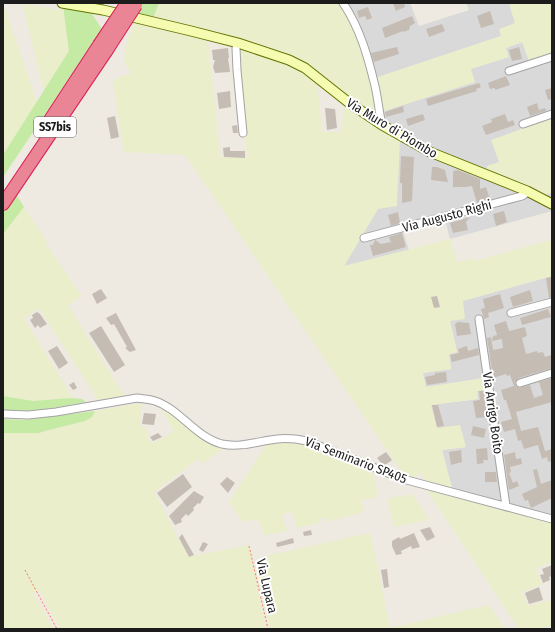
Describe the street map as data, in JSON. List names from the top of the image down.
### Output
{
  "streets": {
    "highway": ["SS7bis"],
    "street": [
      "Via Muro di Piombo",
      "Via Augusto Righi",
      "Via Arrigo Boito",
      "Via Seminario SP405"
    ],
    "path": ["Via Lupara"]
  },
  "crossings": [
    ["Via Muro di Piombo", "Via Augusto Righi"],
    ["Via Arrigo Boito", "Via Seminario SP405"]
  ]
}
